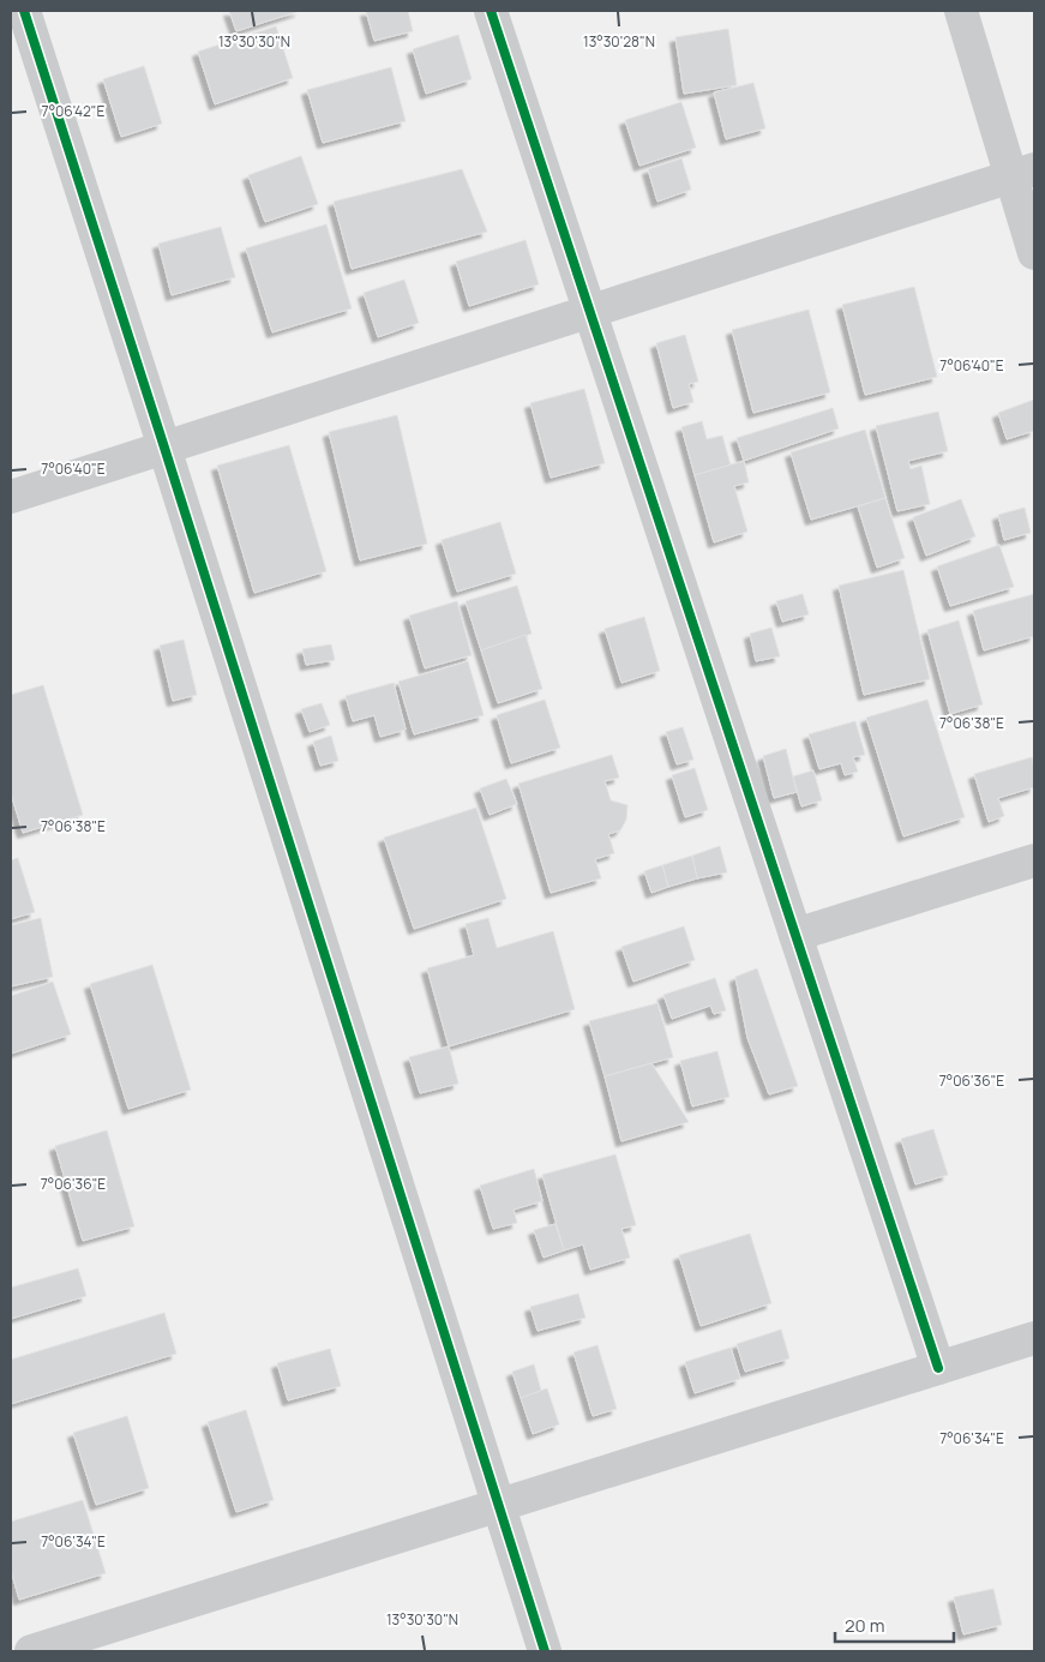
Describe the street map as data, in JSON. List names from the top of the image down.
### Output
{
  "scale_bar": "20 m",
  "coordinates": [
    "13°30'30\"N",
    "13°30'28\"N",
    "7°06'42\"E",
    "7°06'40\"E",
    "7°06'38\"E",
    "7°06'36\"E",
    "7°06'34\"E"
  ]
}
